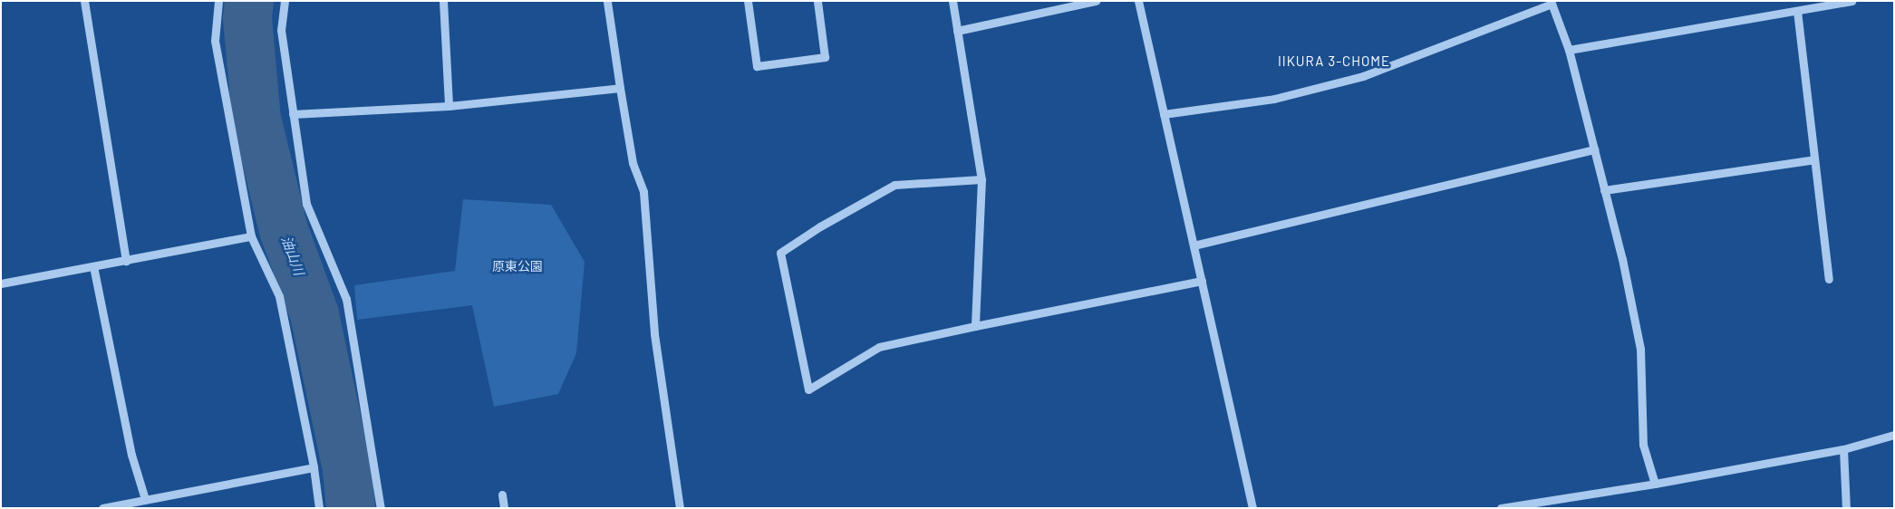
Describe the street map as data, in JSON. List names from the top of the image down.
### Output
{
  "districts": ["IIKURA 3-CHOME"],
  "water": ["油山川"],
  "parks": ["原東公園"]
}
